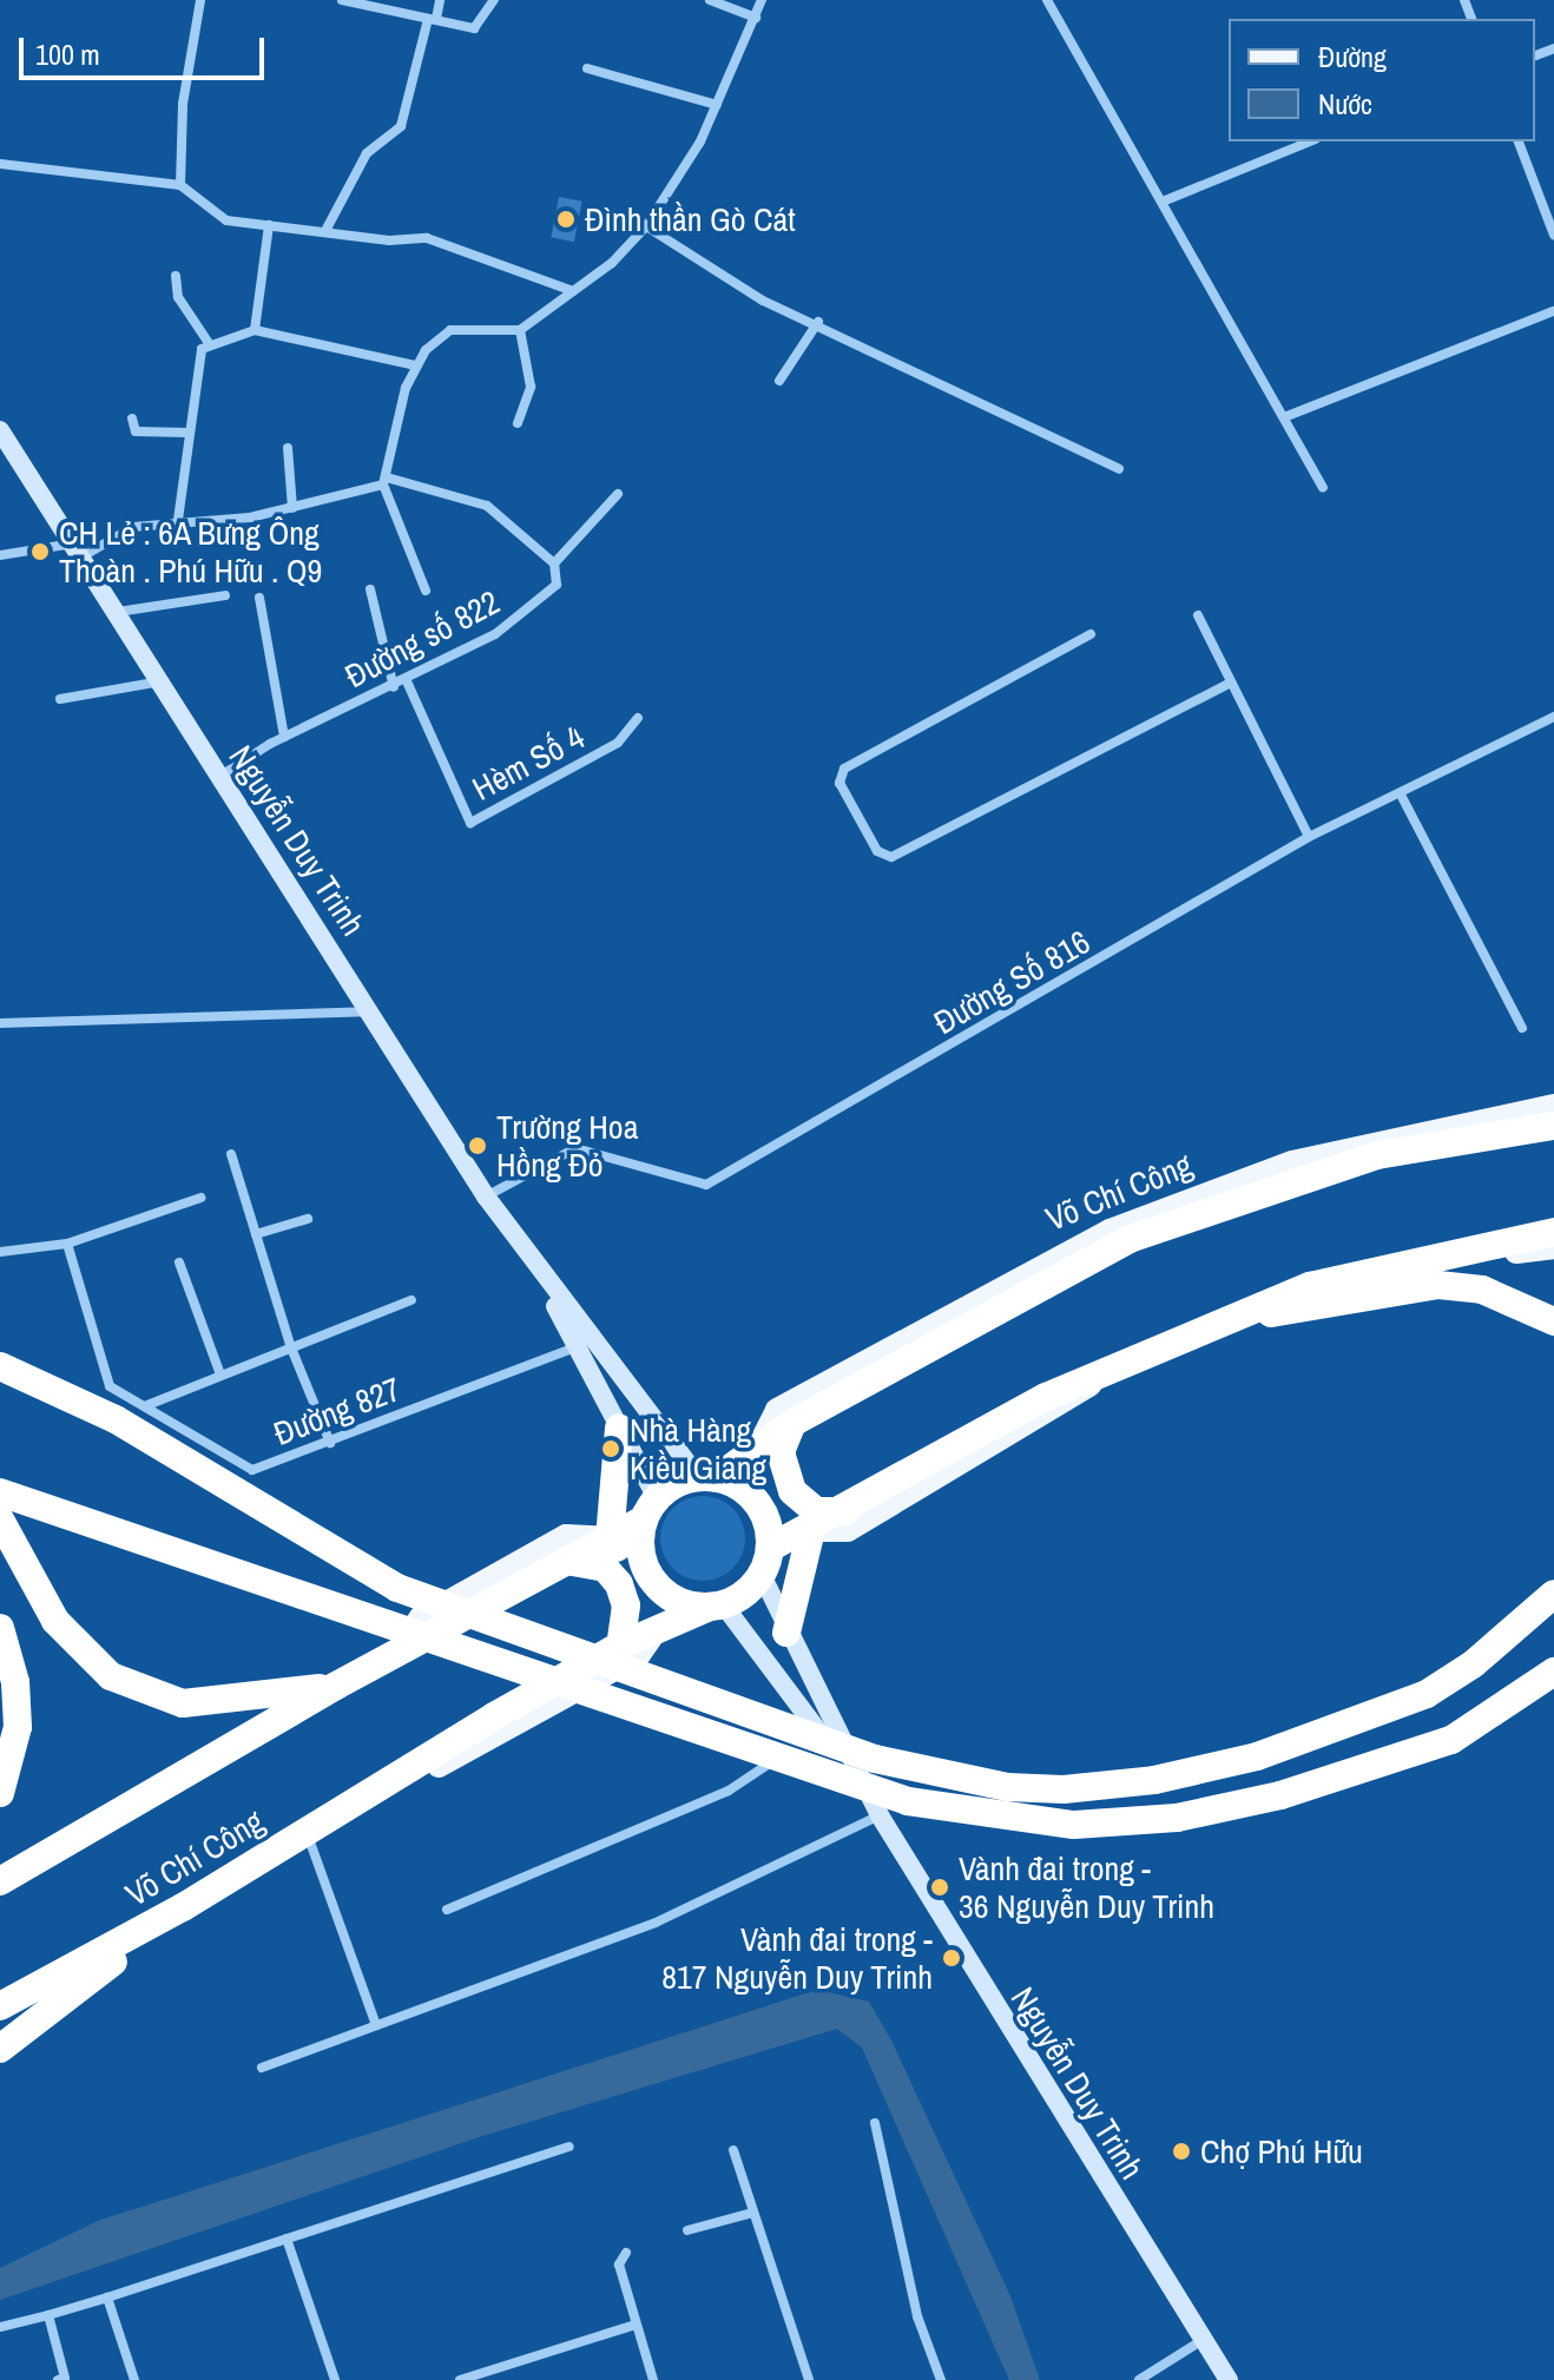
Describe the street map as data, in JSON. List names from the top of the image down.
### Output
{
  "streets": {
    "highway": ["Võ Chí Công"],
    "main road": ["Nguyễn Duy Trinh"],
    "street": [
      "Đường số 822",
      "Hèm Số 4",
      "Đường Số 816",
      "Đường 827"
    ]
  },
  "crossings": [
    ["Đường số 822", "Hèm Số 4"],
    ["Đường số 822", "Nguyễn Duy Trinh"],
    ["Nguyễn Duy Trinh", "Đường Số 816"],
    ["Nguyễn Duy Trinh", "Võ Chí Công"],
    ["Nguyễn Duy Trinh", "Đường 827"]
  ],
  "places": [
    "Đình thần Gò Cát",
    "CH Lẻ : 6A Bưng Ông Thoàn . Phú Hữu . Q9",
    "Trường Hoa Hồng Đỏ",
    "Nhà Hàng Kiều Giang",
    "Vành đai trong - 36 Nguyễn Duy Trinh",
    "Vành đai trong - 817 Nguyễn Duy Trinh",
    "Chợ Phú Hữu"
  ],
  "legend": ["Đường", "Nước"],
  "scale_bar": "100 m"
}
